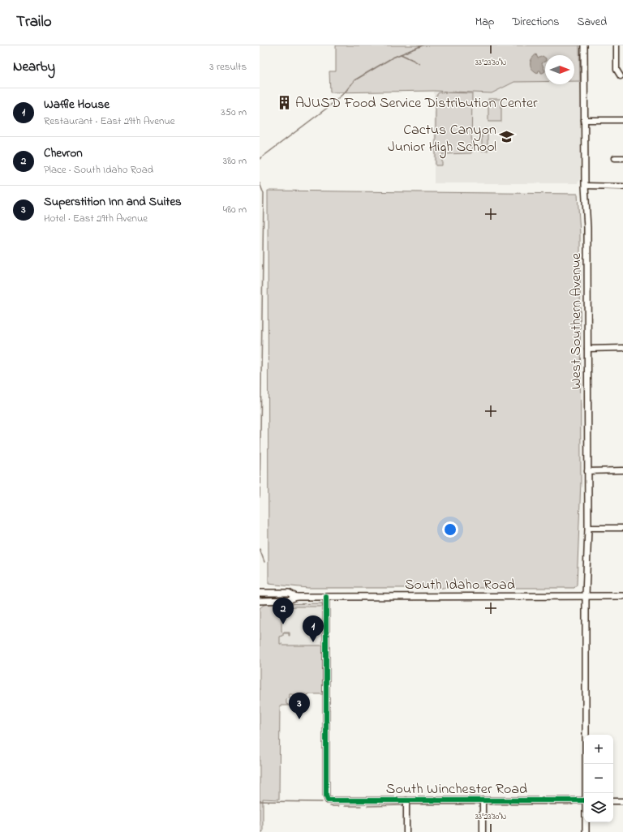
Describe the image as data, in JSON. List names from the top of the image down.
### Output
{
  "streets": {
    "main road": ["West Southern Avenue", "South Idaho Road"],
    "street": ["South Winchester Road"]
  },
  "crossings": [
    ["West Southern Avenue", "South Idaho Road"],
    ["South Idaho Road", "South Winchester Road"]
  ],
  "places": {
    "building": ["AJUSD Food Service Distribution Center"],
    "school or university": ["Cactus Canyon Junior High School"]
  },
  "north": "right",
  "page": {
    "header": "Trailo",
    "nav": ["Map", "Directions", "Saved"],
    "heading": ["Nearby", "3 results"],
    "list": [
      {
        "mark": "1",
        "name": "Waffle House",
        "note": "Restaurant · East 29th Avenue",
        "value": "350 m"
      },
      {
        "mark": "2",
        "name": "Chevron",
        "note": "Place · South Idaho Road",
        "value": "380 m"
      },
      {
        "mark": "3",
        "name": "Superstition Inn and Suites",
        "note": "Hotel · East 29th Avenue",
        "value": "480 m"
      }
    ],
    "pins": ["2", "1", "3"],
    "map_buttons": ["+", "−"]
  },
  "coordinates": ["33°23'30\"N"]
}
